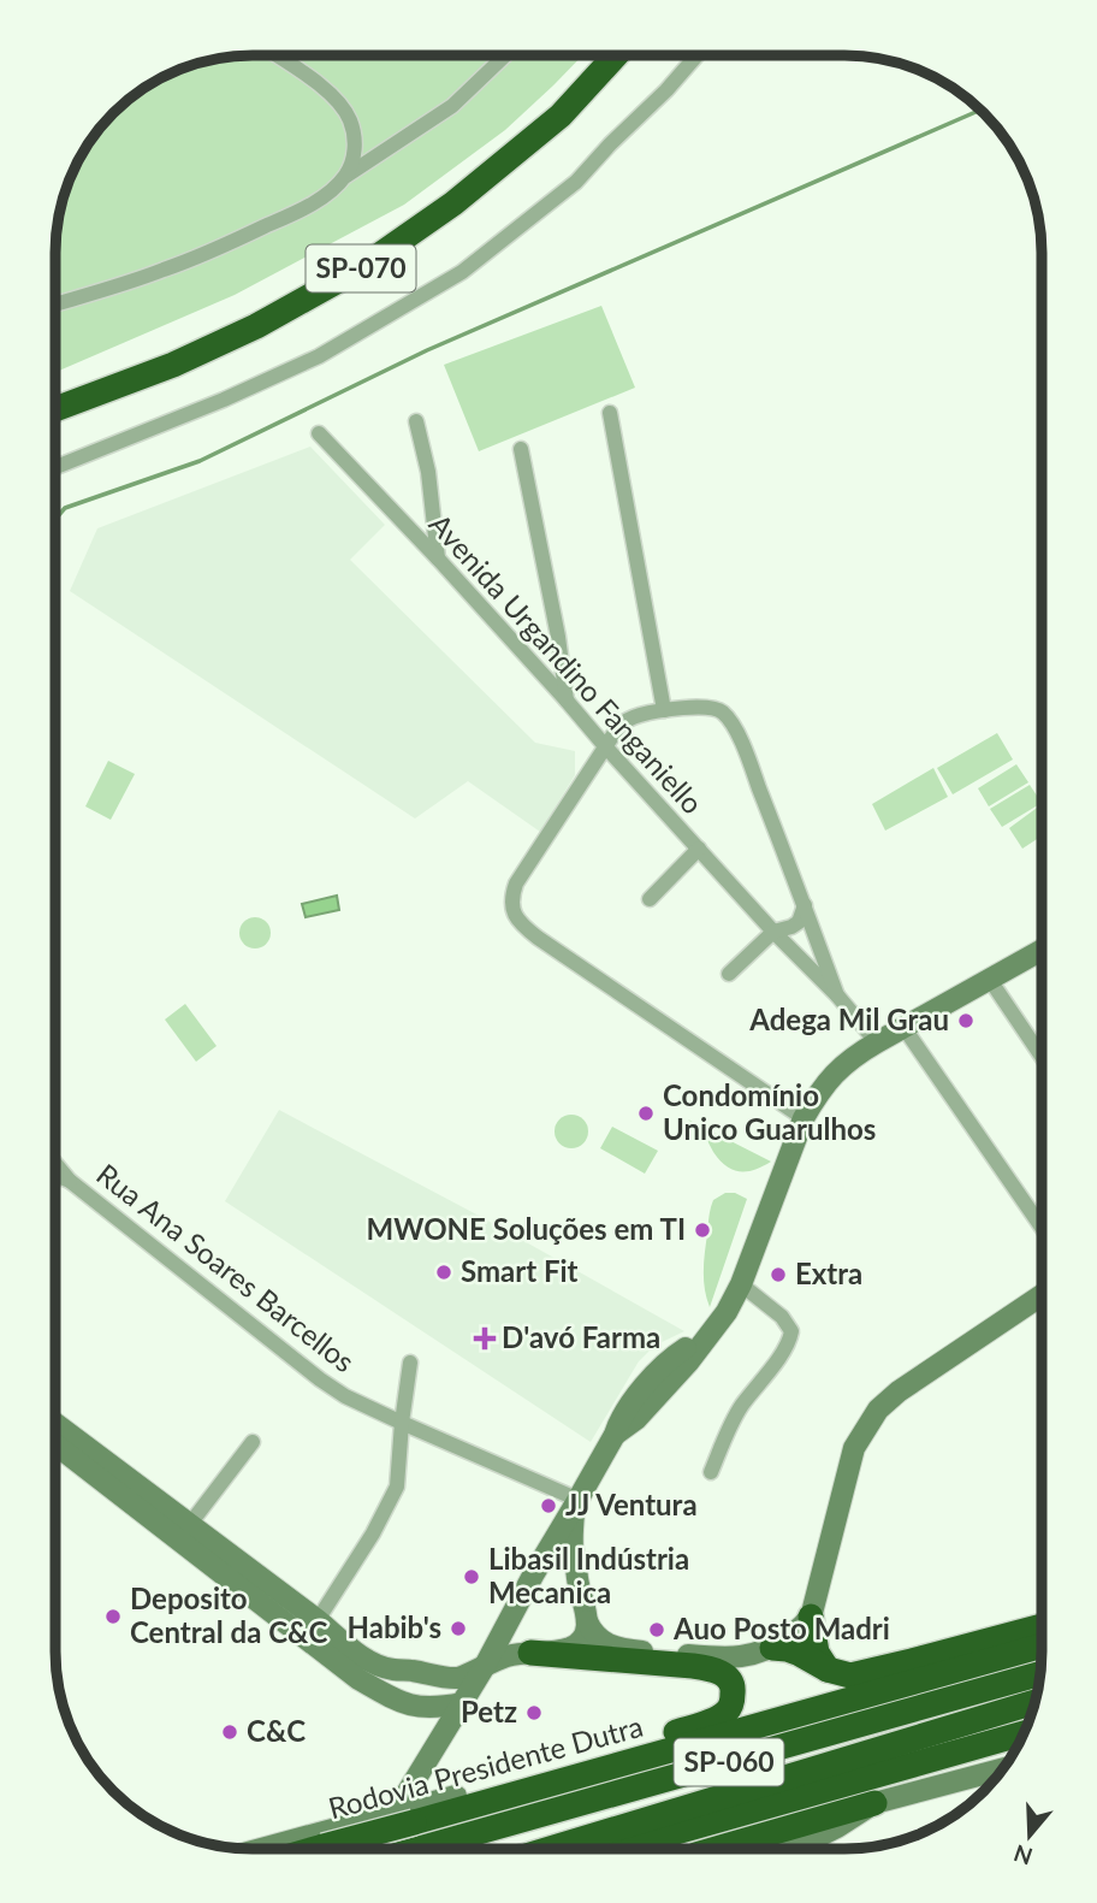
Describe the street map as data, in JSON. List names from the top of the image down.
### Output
{
  "streets": {
    "highway": ["SP-070", "SP-060", "Rodovia Presidente Dutra"],
    "street": ["Avenida Urgandino Fanganiello", "Rua Ana Soares Barcellos"]
  },
  "places": {
    "other": [
      "Adega Mil Grau",
      "Condomínio Unico Guarulhos",
      "MWONE Soluções em TI",
      "Smart Fit",
      "Extra",
      "JJ Ventura",
      "Libasil Indústria Mecanica",
      "Deposito Central da C&C",
      "Habib's",
      "Auo Posto Madri",
      "Petz",
      "C&C"
    ],
    "health": ["D'avó Farma"]
  },
  "north": "bottom"
}
